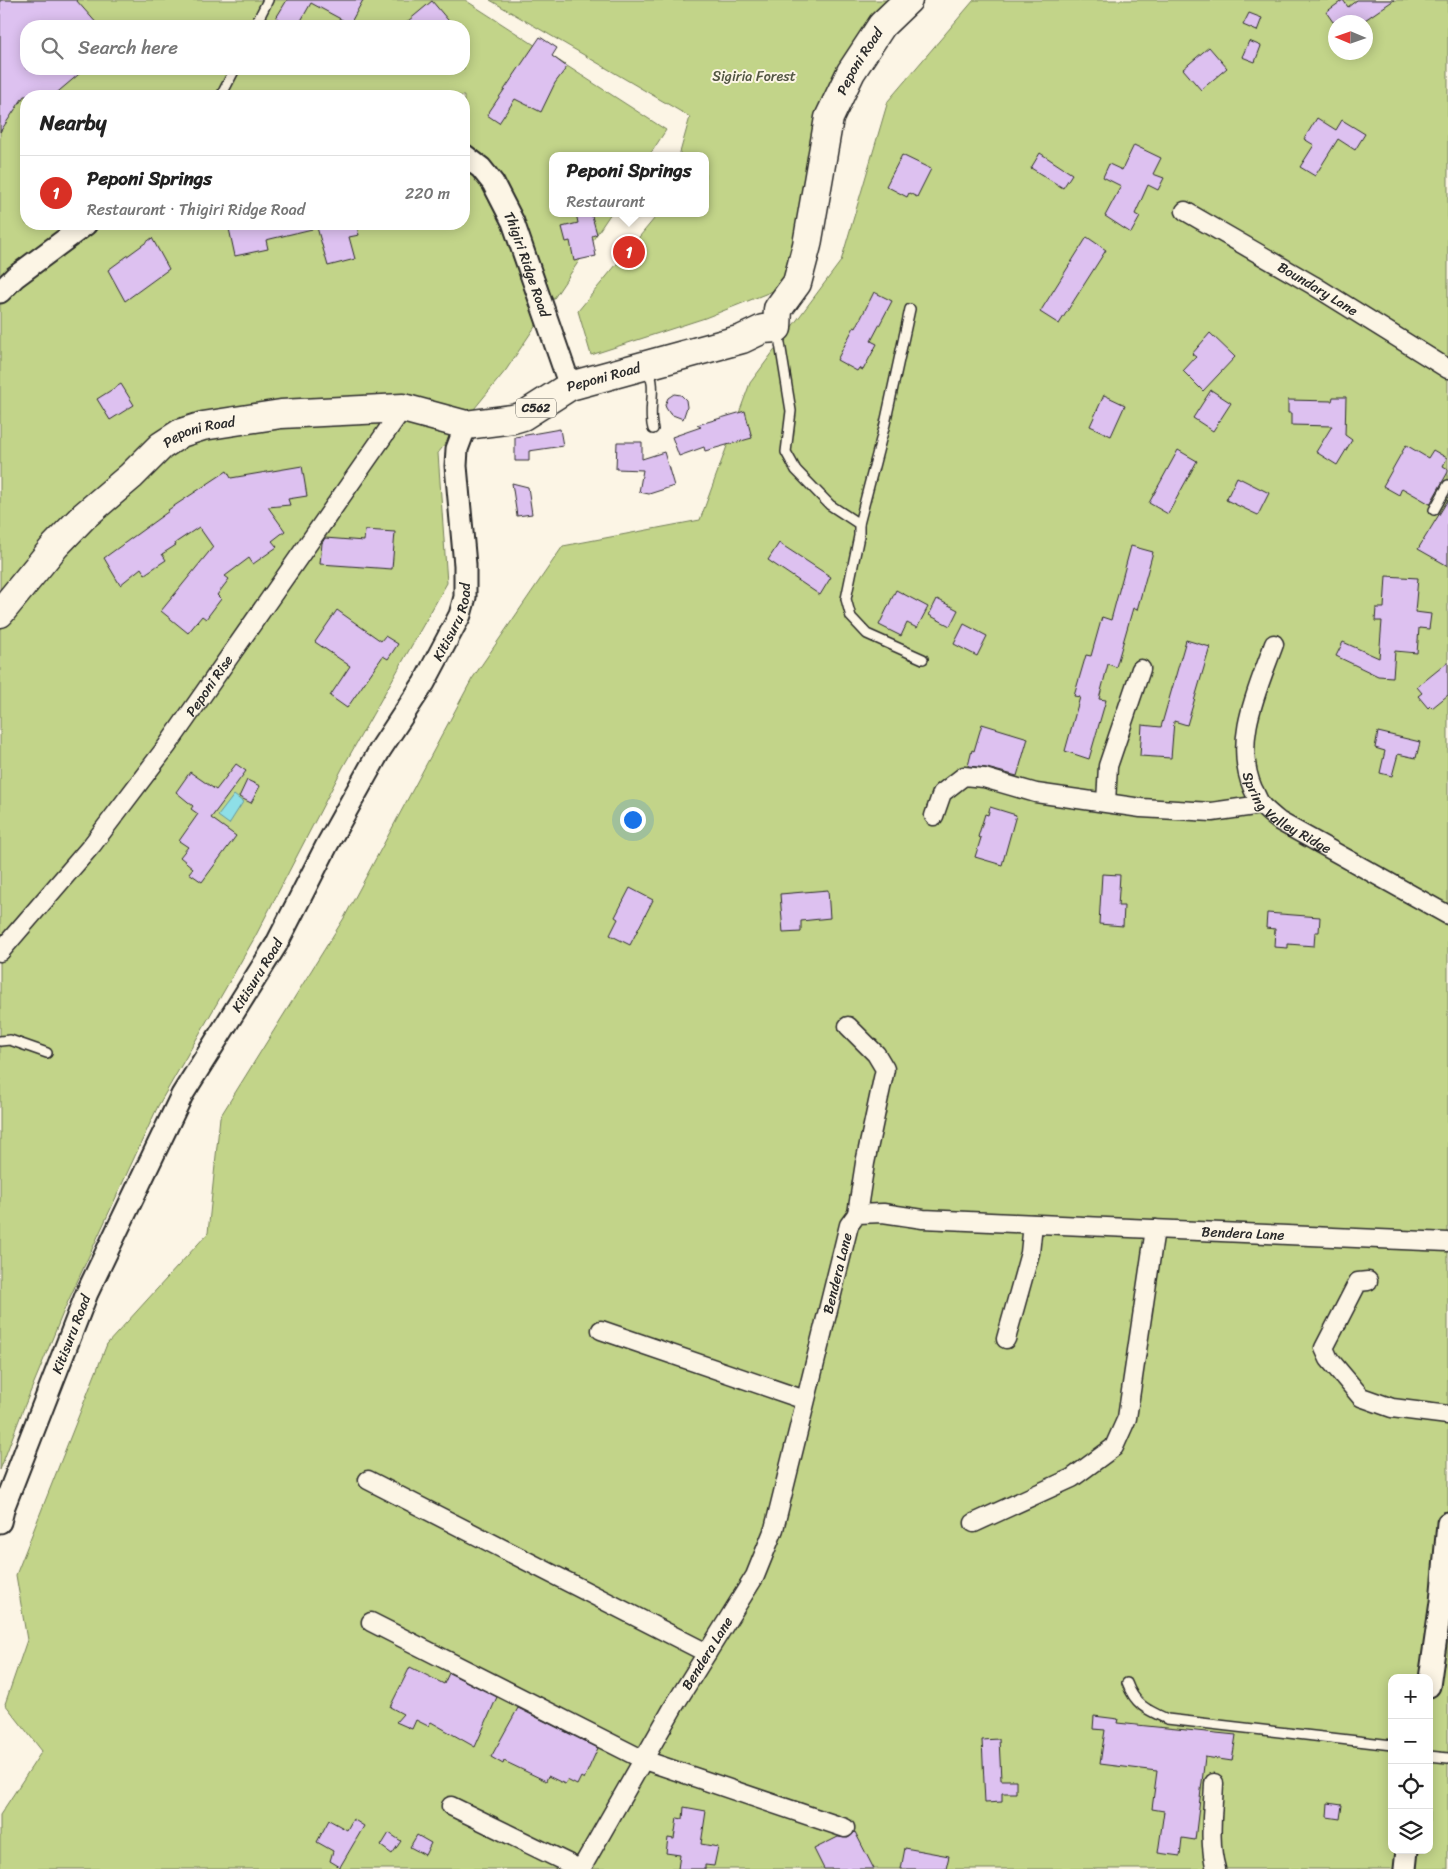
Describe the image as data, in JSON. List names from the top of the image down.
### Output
{
  "streets": {
    "main road": ["Peponi Road", "C562"],
    "street": [
      "Thigiri Ridge Road",
      "Boundary Lane",
      "Kitisuru Road",
      "Peponi Rise",
      "Spring Valley Ridge",
      "Bendera Lane"
    ]
  },
  "crossings": [
    ["Peponi Road", "Thigiri Ridge Road"],
    ["Peponi Road", "Kitisuru Road"],
    ["Peponi Road", "Peponi Rise"]
  ],
  "parks": ["Sigiria Forest"],
  "north": "left",
  "page": {
    "search": "Search here",
    "heading": "Nearby",
    "popup": ["Peponi Springs", "Restaurant"],
    "list": [
      {
        "mark": "1",
        "name": "Peponi Springs",
        "note": "Restaurant · Thigiri Ridge Road",
        "value": "220 m"
      }
    ],
    "pins": "1",
    "map_buttons": ["+", "−"]
  }
}
